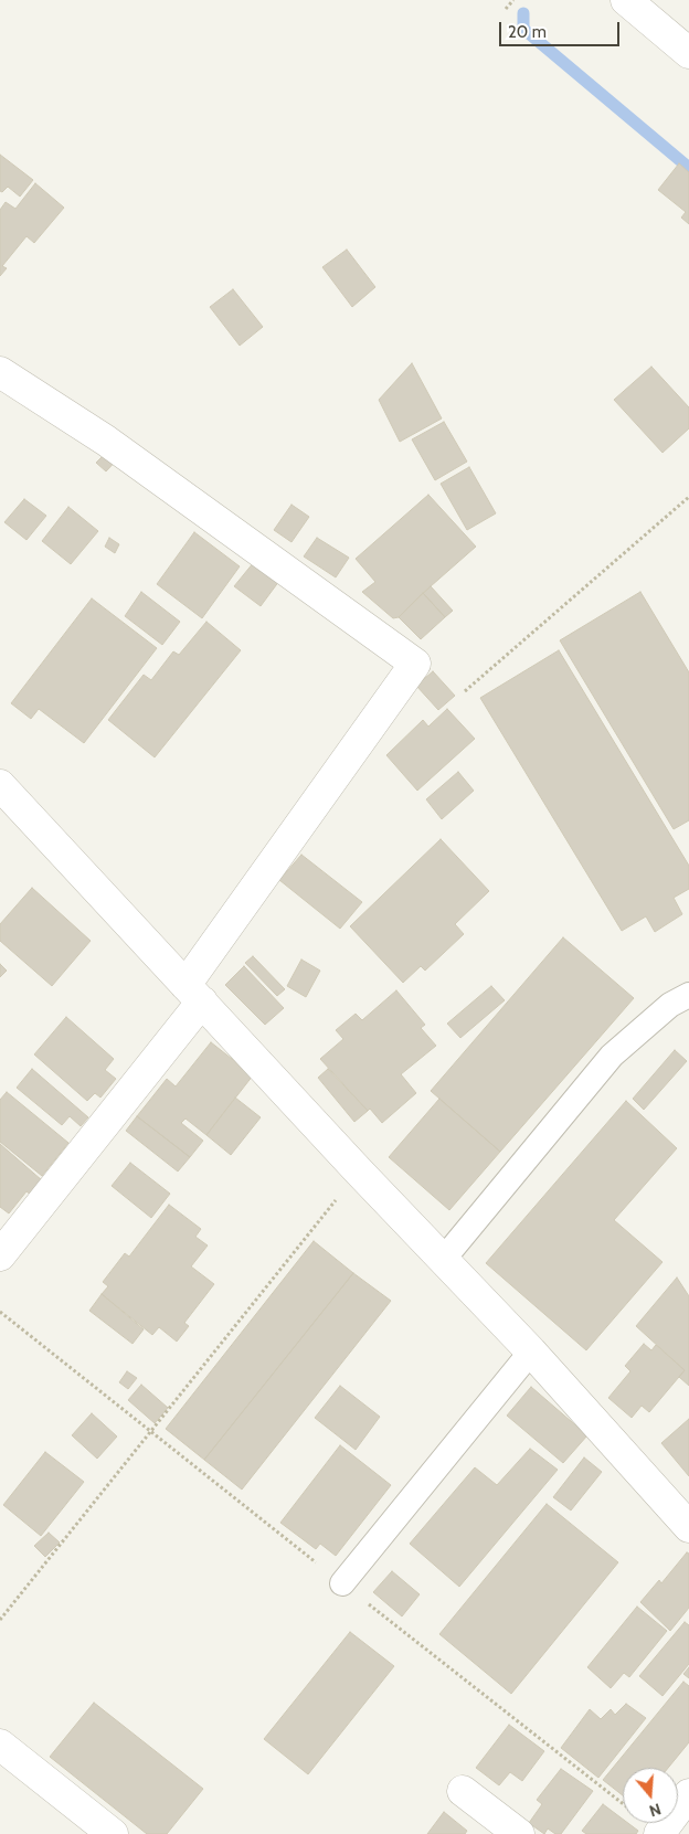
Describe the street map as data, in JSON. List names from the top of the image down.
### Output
{
  "scale_bar": "20 m",
  "north": "bottom"
}
